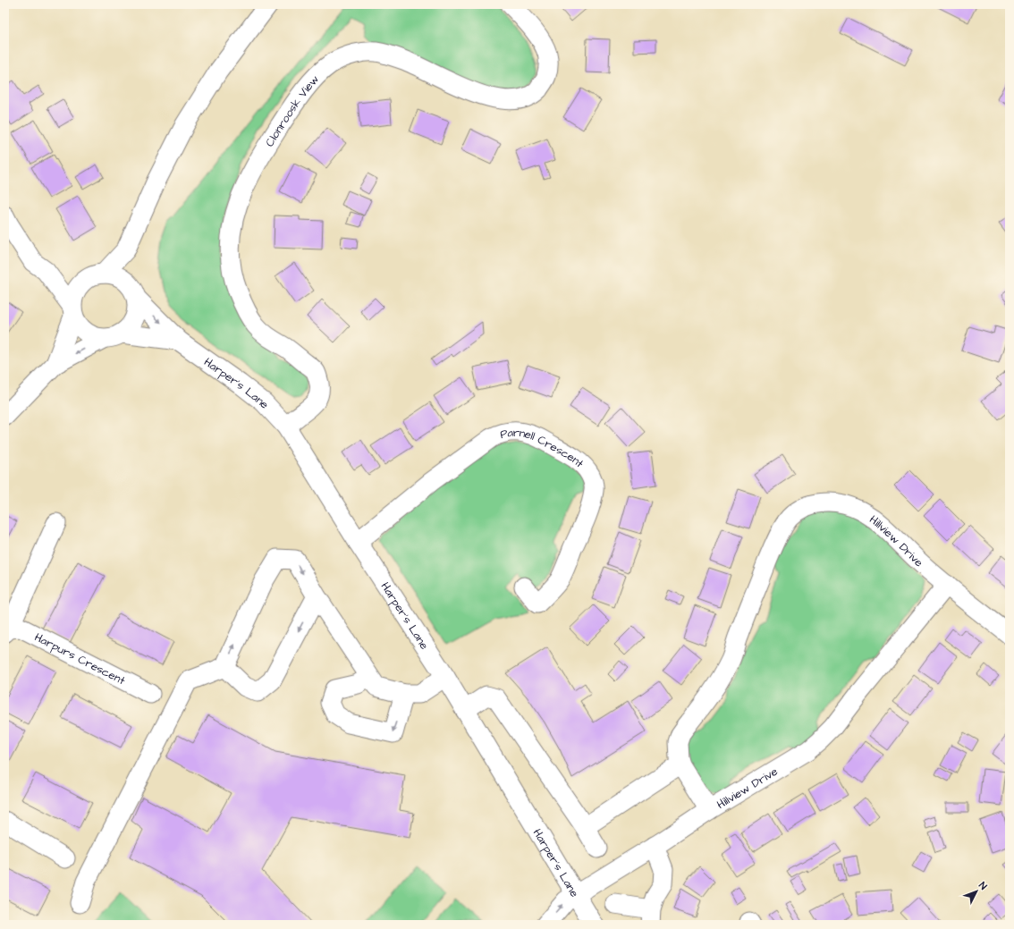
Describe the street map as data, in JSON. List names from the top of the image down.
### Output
{
  "streets": {
    "street": [
      "Clonroosk View",
      "Harper's Lane",
      "Parnell Crescent",
      "Hillview Drive",
      "Harpurs Crescent"
    ]
  },
  "crossings": [
    ["Clonroosk View", "Harper's Lane"],
    ["Harper's Lane", "Parnell Crescent"],
    ["Harper's Lane", "Hillview Drive"]
  ],
  "north": "top right"
}
